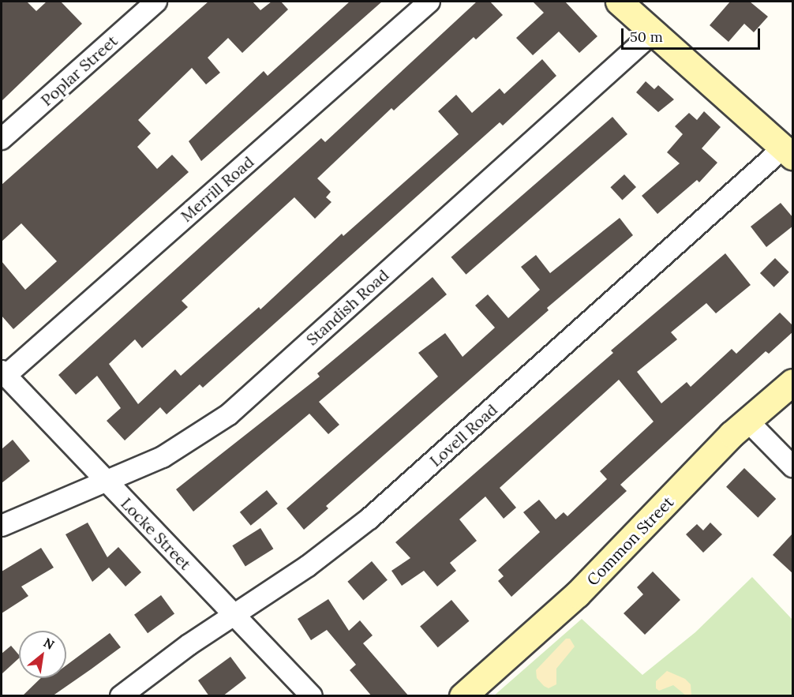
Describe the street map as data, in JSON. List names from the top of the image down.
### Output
{
  "streets": {
    "main road": ["Common Street"],
    "street": [
      "Poplar Street",
      "Merrill Road",
      "Standish Road",
      "Lovell Road",
      "Locke Street"
    ]
  },
  "crossings": [
    ["Merrill Road", "Locke Street"],
    ["Standish Road", "Locke Street"],
    ["Lovell Road", "Locke Street"]
  ],
  "scale_bar": "50 m",
  "north": "top right"
}
